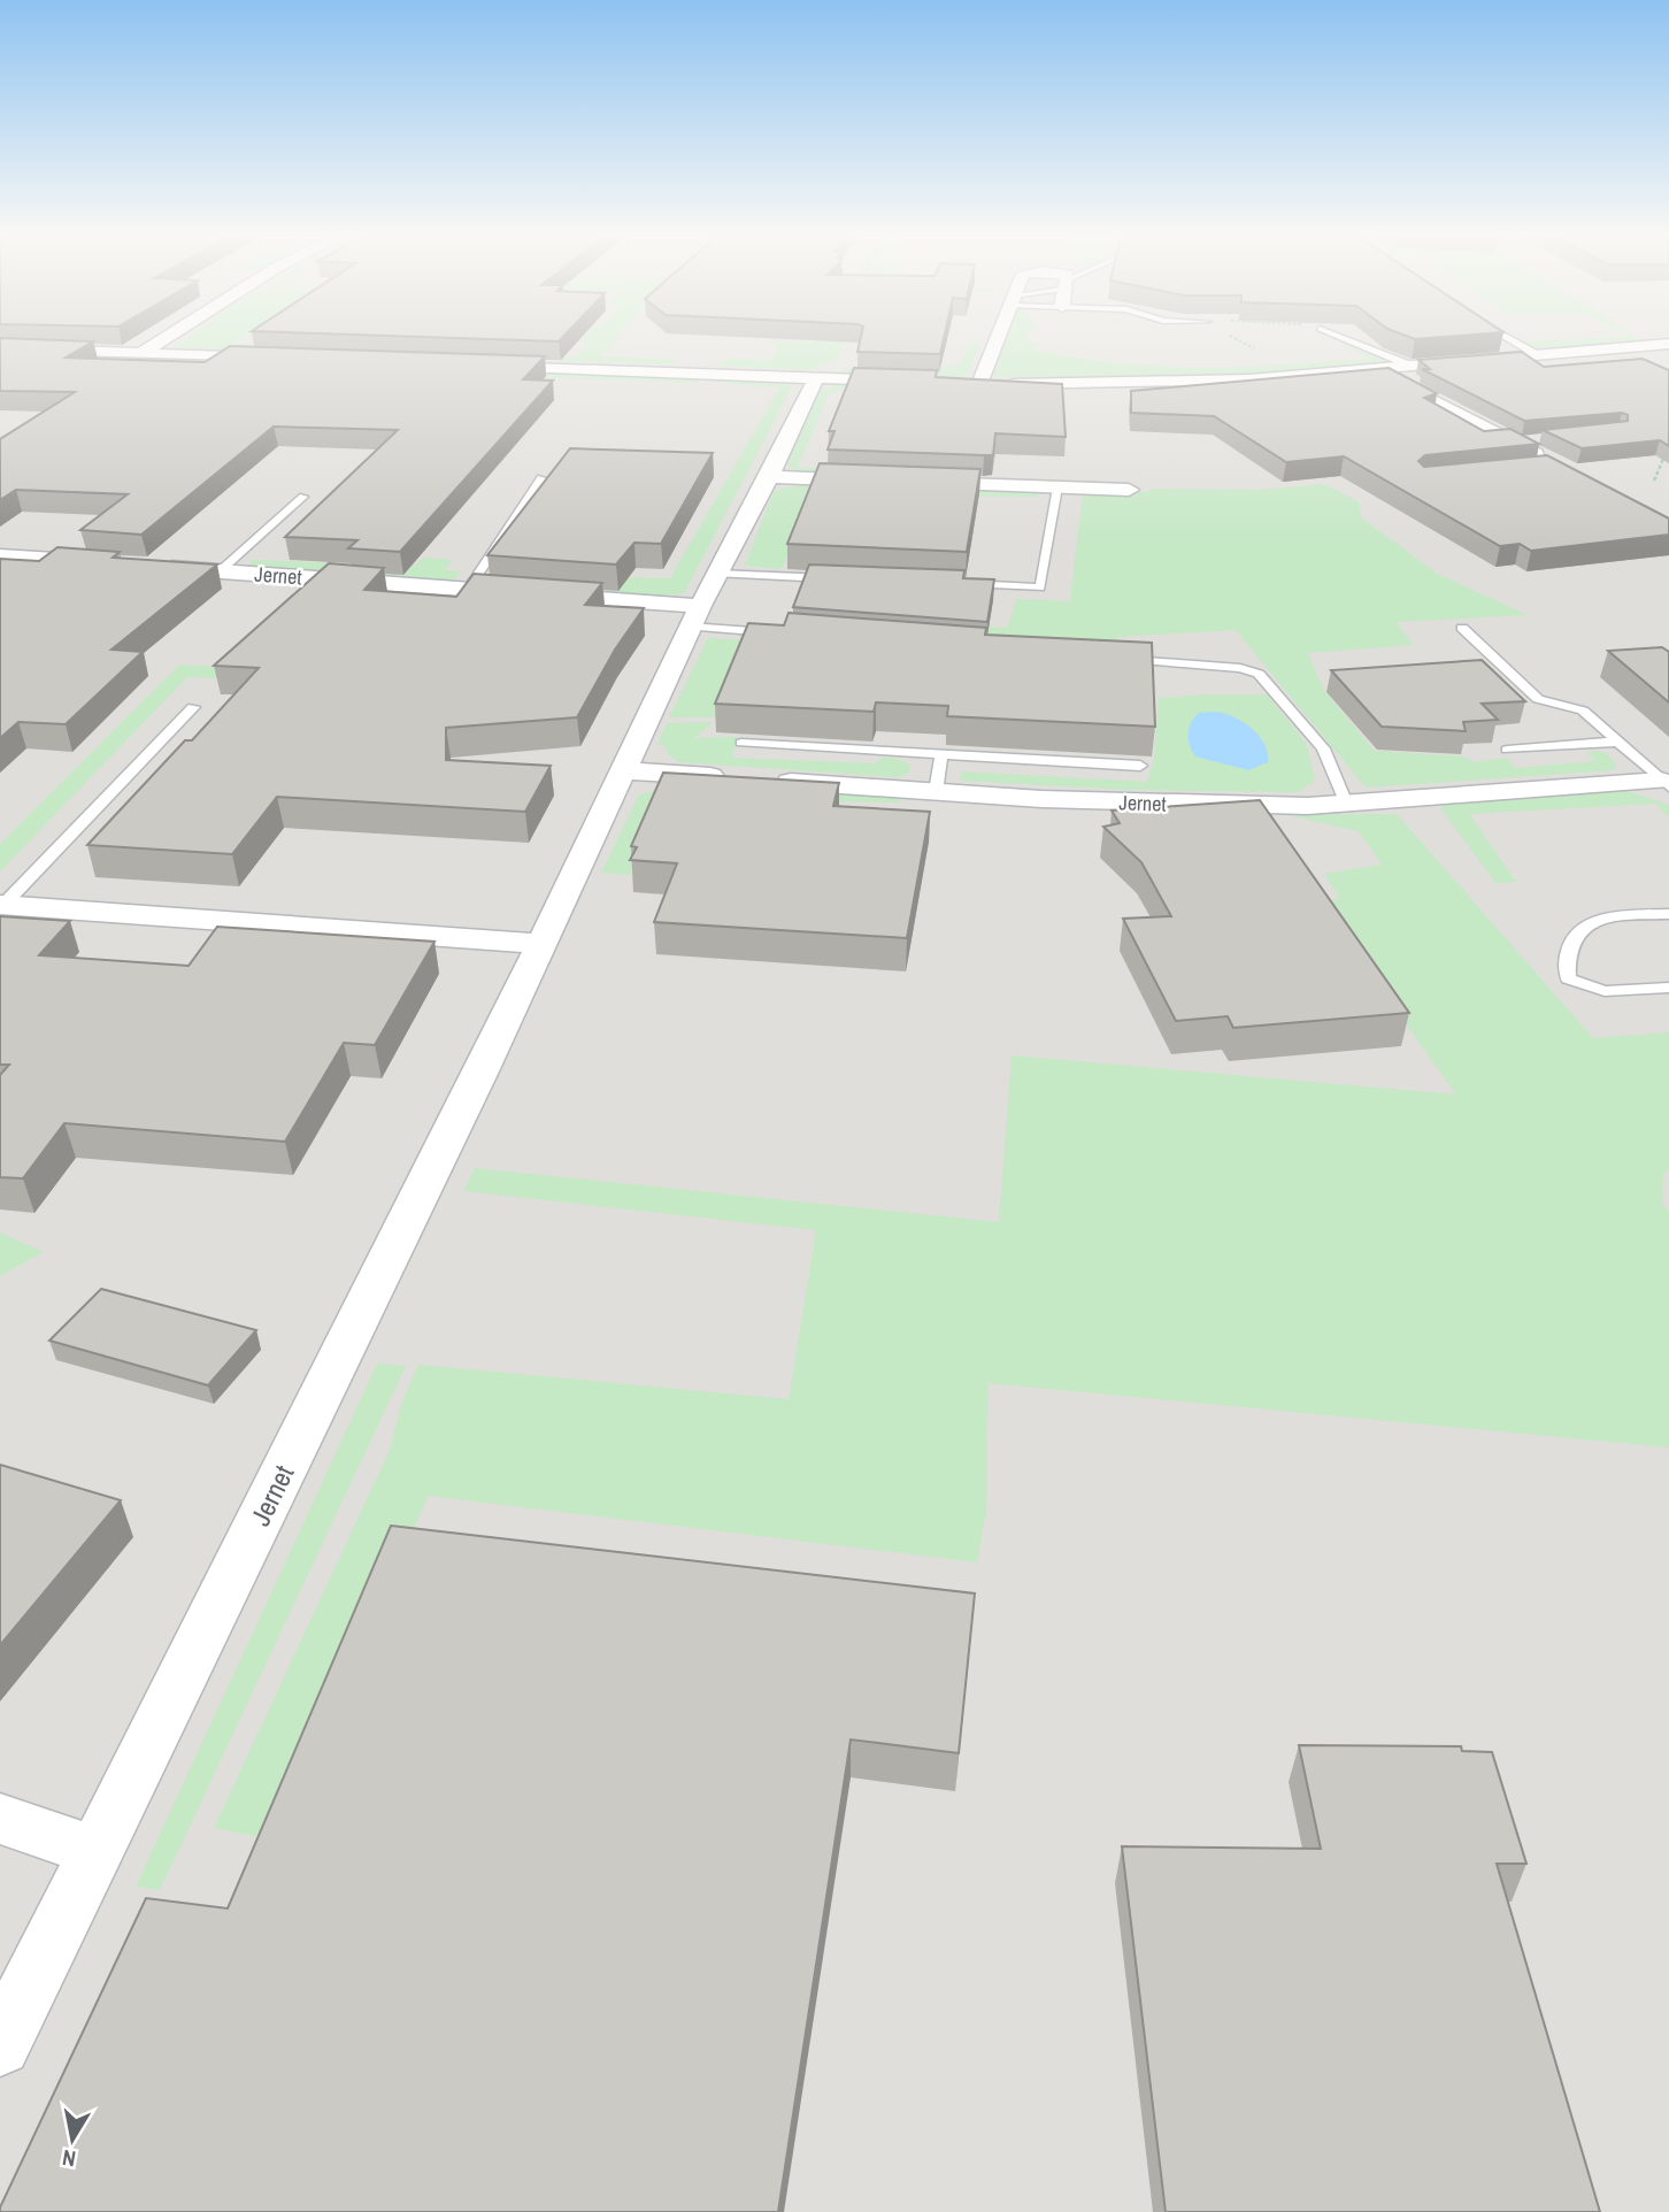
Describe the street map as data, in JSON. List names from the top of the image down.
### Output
{
  "streets": {
    "street": ["Jernet"]
  },
  "north": "bottom"
}
